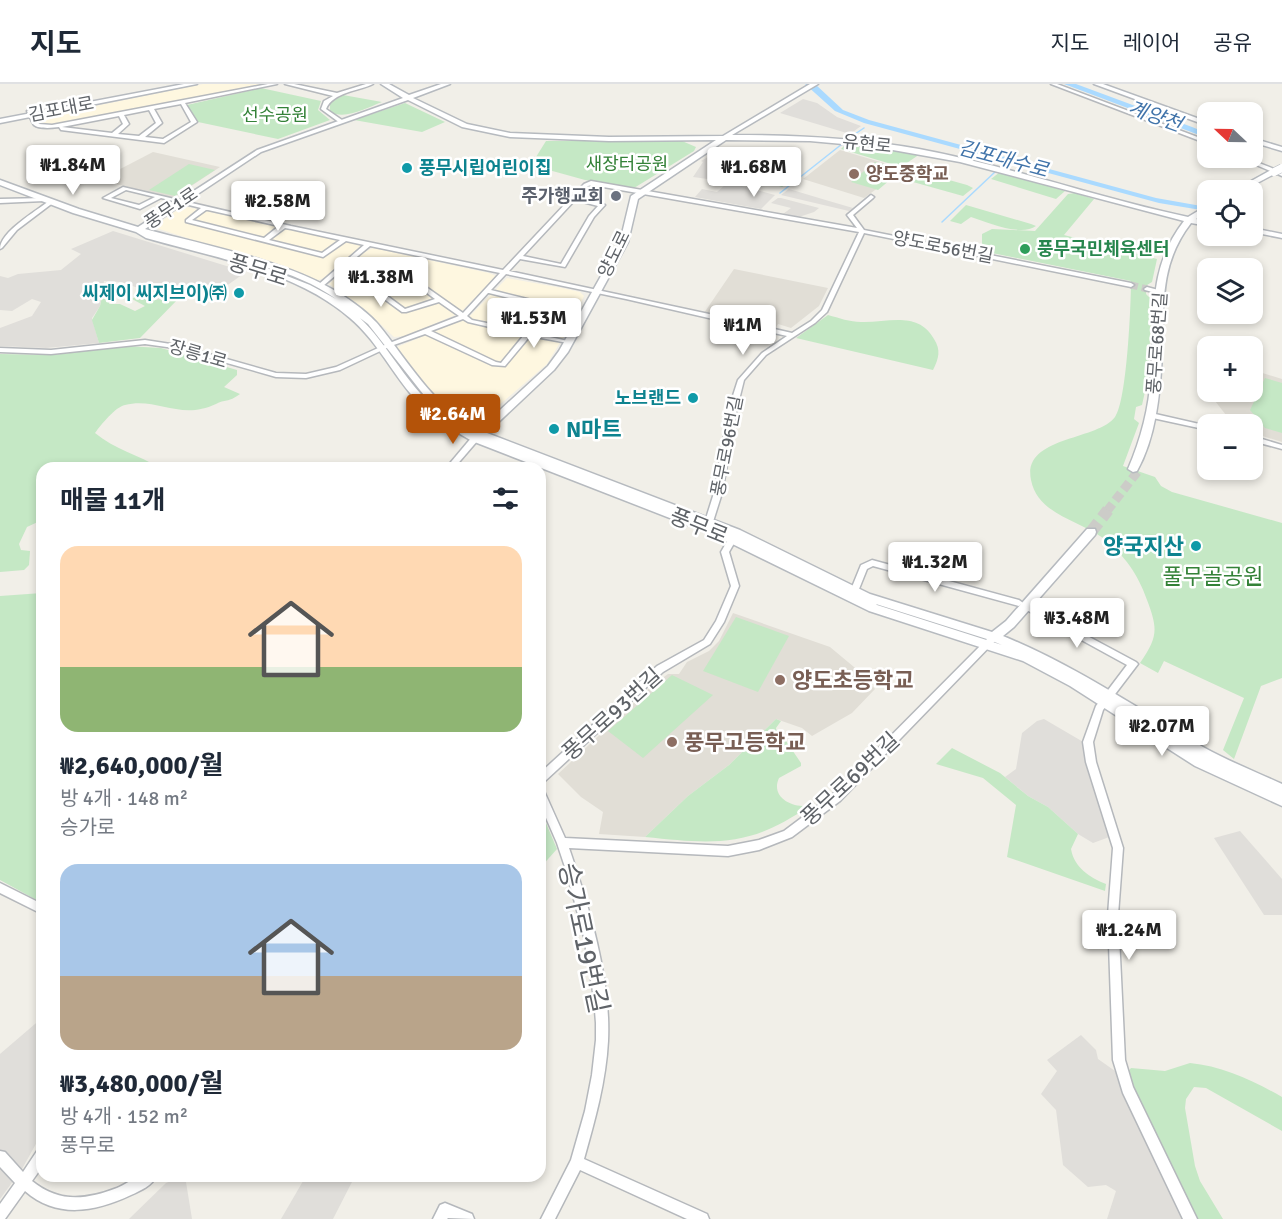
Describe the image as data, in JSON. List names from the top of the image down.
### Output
{
  "streets": {
    "street": [
      "김포대로",
      "유현로",
      "풍무1로",
      "양도로56번길",
      "양도로",
      "풍무로",
      "풍무로68번길",
      "장릉1로",
      "풍무로96번길",
      "풍무로93번길",
      "풍무로69번길",
      "승가로19번길"
    ]
  },
  "crossings": [
    ["유현로", "풍무1로"],
    ["유현로", "풍무로68번길"],
    ["풍무1로", "풍무로"],
    ["양도로56번길", "양도로"],
    ["양도로56번길", "풍무로96번길"],
    ["양도로", "풍무로"],
    ["풍무로", "장릉1로"],
    ["풍무로", "풍무로96번길"],
    ["풍무로", "풍무로93번길"],
    ["풍무로", "풍무로69번길"],
    ["풍무로69번길", "승가로19번길"]
  ],
  "water": ["계양천", "김포대수로"],
  "parks": ["선수공원", "새장터공원", "풀무골공원"],
  "places": [
    "풍무시립어린이집",
    "양도중학교",
    "주가행교회",
    "풍무국민체육센터",
    "씨제이 씨지브이)㈜",
    "노브랜드",
    "N마트",
    "양국지산",
    "양도초등학교",
    "풍무고등학교"
  ],
  "north": "left",
  "page": {
    "header": "지도",
    "nav": ["지도", "레이어", "공유"],
    "map_buttons": ["+", "−"],
    "price": [
      "₩1.84M",
      "₩1.68M",
      "₩2.58M",
      "₩1.38M",
      "₩1.53M",
      "₩1M",
      "₩2.64M",
      "₩1.32M",
      "₩3.48M",
      "₩2.07M",
      "₩1.24M"
    ],
    "heading": "매물 11개",
    "list": [
      {
        "name": "₩2,640,000/월",
        "note": "방 4개 · 148 m² · 승가로"
      },
      {
        "name": "₩3,480,000/월",
        "note": "방 4개 · 152 m² · 풍무로"
      }
    ]
  }
}
